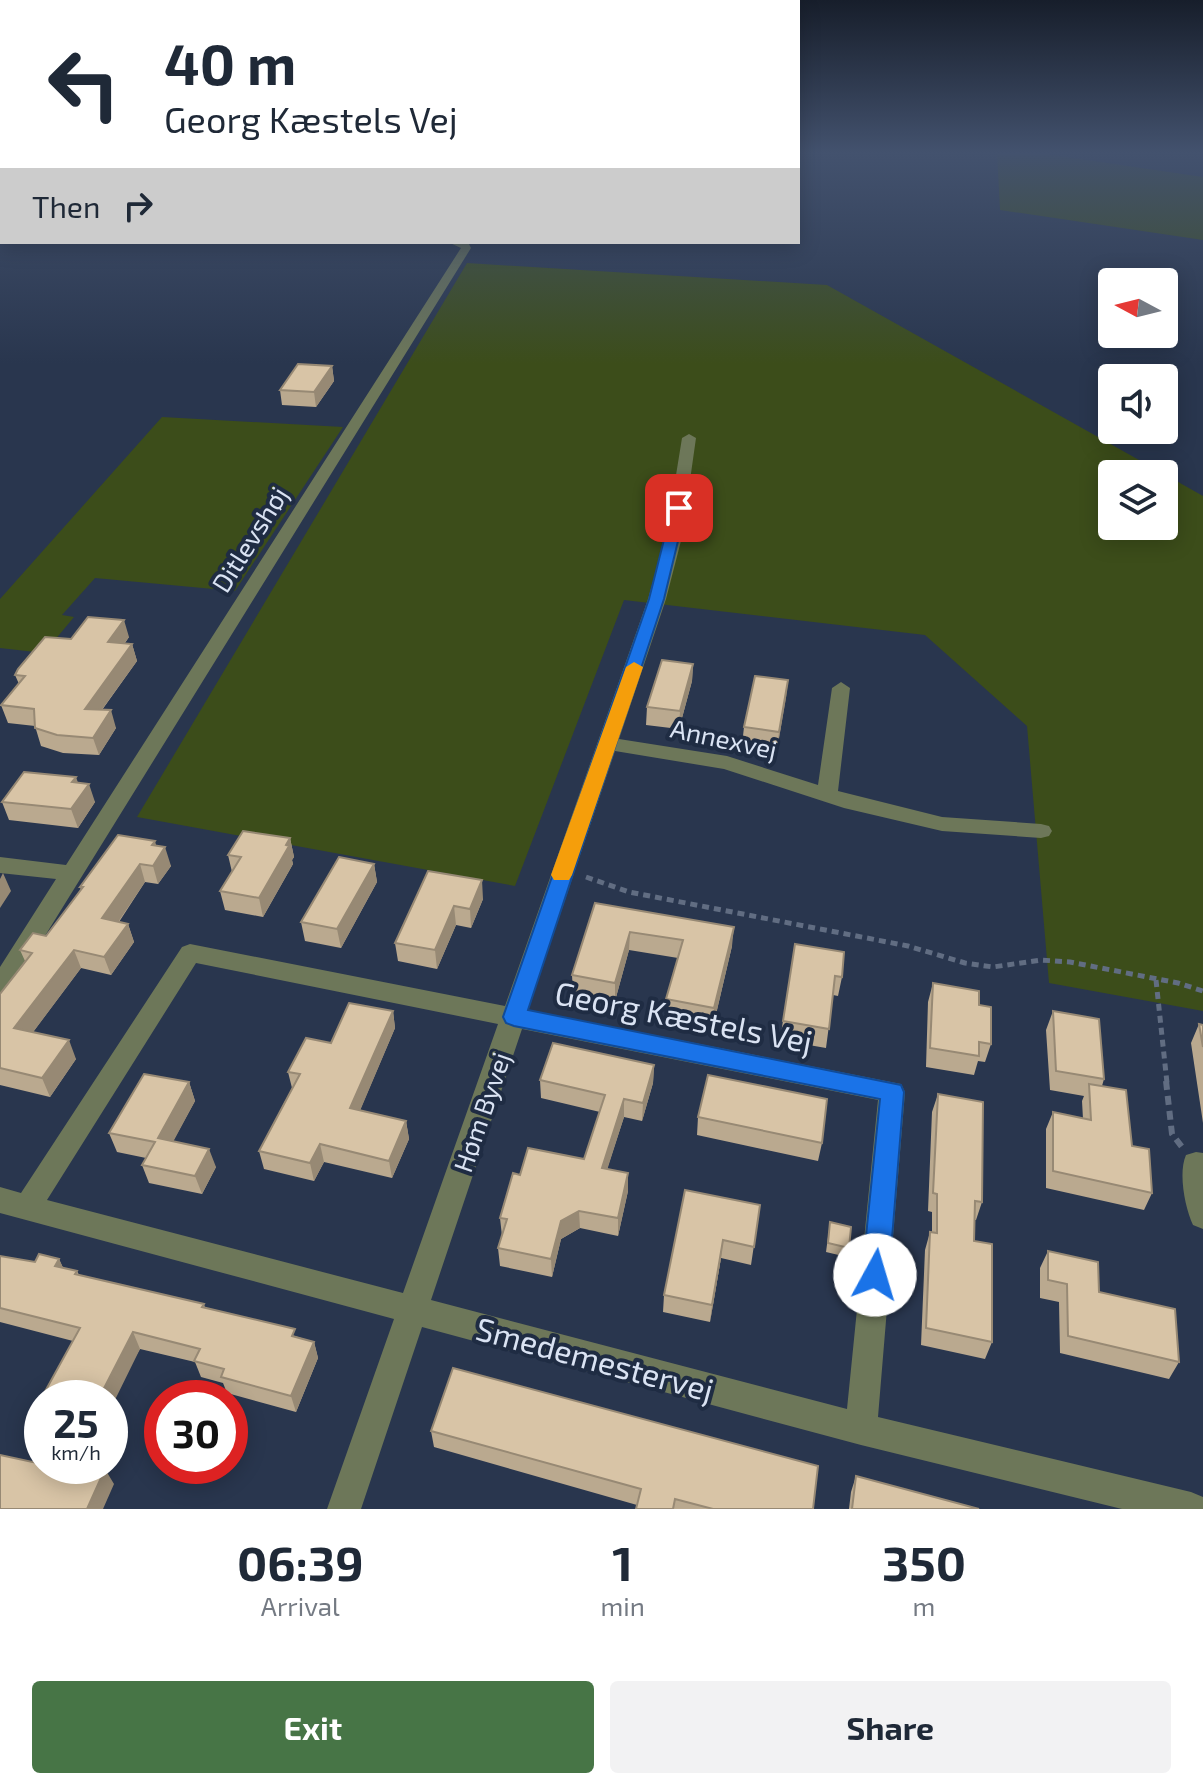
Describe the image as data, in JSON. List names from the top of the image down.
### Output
{
  "streets": {
    "street": [
      "Ditlevshøj",
      "Annexvej",
      "Georg Kæstels Vej",
      "Høm Byvej",
      "Smedemestervej"
    ]
  },
  "crossings": [
    ["Annexvej", "Høm Byvej"],
    ["Georg Kæstels Vej", "Høm Byvej"],
    ["Georg Kæstels Vej", "Smedemestervej"],
    ["Høm Byvej", "Smedemestervej"]
  ],
  "north": "left",
  "page": {
    "turn": ["40 m", "Georg Kæstels Vej"],
    "then": "Then",
    "speed": "25 km/h",
    "limit": "30",
    "eta": [
      "06:39",
      "Arrival",
      "1",
      "min",
      "350",
      "m"
    ],
    "buttons": ["Exit", "Share"]
  }
}
